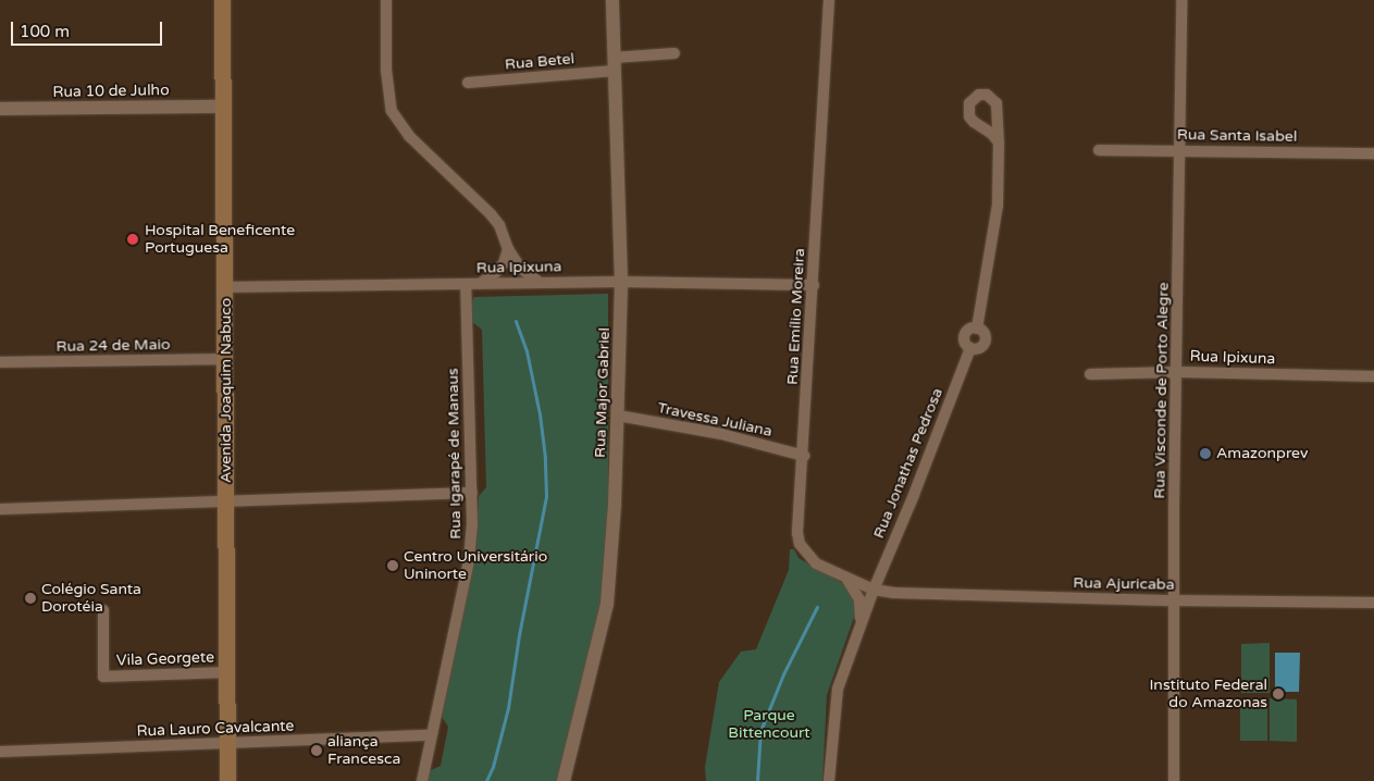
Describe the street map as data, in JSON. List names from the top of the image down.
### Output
{
  "streets": {
    "main road": ["Avenida Joaquim Nabuco"],
    "street": [
      "Rua Betel",
      "Rua 10 de Julho",
      "Rua Santa Isabel",
      "Rua Ipixuna",
      "Rua Emílio Moreira",
      "Rua 24 de Maio",
      "Rua Visconde de Porto Alegre",
      "Rua Major Gabriel",
      "Travessa Juliana",
      "Rua Igarapé de Manaus",
      "Rua Jonathas Pedrosa",
      "Rua Ajuricaba",
      "Vila Georgete",
      "Rua Lauro Cavalcante"
    ]
  },
  "crossings": [
    ["Rua Betel", "Rua Major Gabriel"],
    ["Rua 10 de Julho", "Avenida Joaquim Nabuco"],
    ["Rua Santa Isabel", "Rua Visconde de Porto Alegre"],
    ["Rua Ipixuna", "Rua Emílio Moreira"],
    ["Rua Ipixuna", "Avenida Joaquim Nabuco"],
    ["Rua Ipixuna", "Rua Visconde de Porto Alegre"],
    ["Rua Ipixuna", "Rua Major Gabriel"],
    ["Rua Ipixuna", "Rua Igarapé de Manaus"],
    ["Rua Emílio Moreira", "Travessa Juliana"],
    ["Rua Emílio Moreira", "Rua Jonathas Pedrosa"],
    ["Rua Emílio Moreira", "Rua Ajuricaba"],
    ["Rua 24 de Maio", "Avenida Joaquim Nabuco"],
    ["Avenida Joaquim Nabuco", "Vila Georgete"],
    ["Avenida Joaquim Nabuco", "Rua Lauro Cavalcante"],
    ["Rua Visconde de Porto Alegre", "Rua Ajuricaba"],
    ["Rua Major Gabriel", "Travessa Juliana"],
    ["Rua Igarapé de Manaus", "Rua Lauro Cavalcante"],
    ["Rua Jonathas Pedrosa", "Rua Ajuricaba"]
  ],
  "parks": ["Parque Bittencourt"],
  "places": [
    "Hospital Beneficente Portuguesa",
    "Amazonprev",
    "Centro Universitário Uninorte",
    "Colégio Santa Dorotéia",
    "Instituto Federal do Amazonas",
    "aliança Francesca"
  ],
  "scale_bar": "100 m"
}
